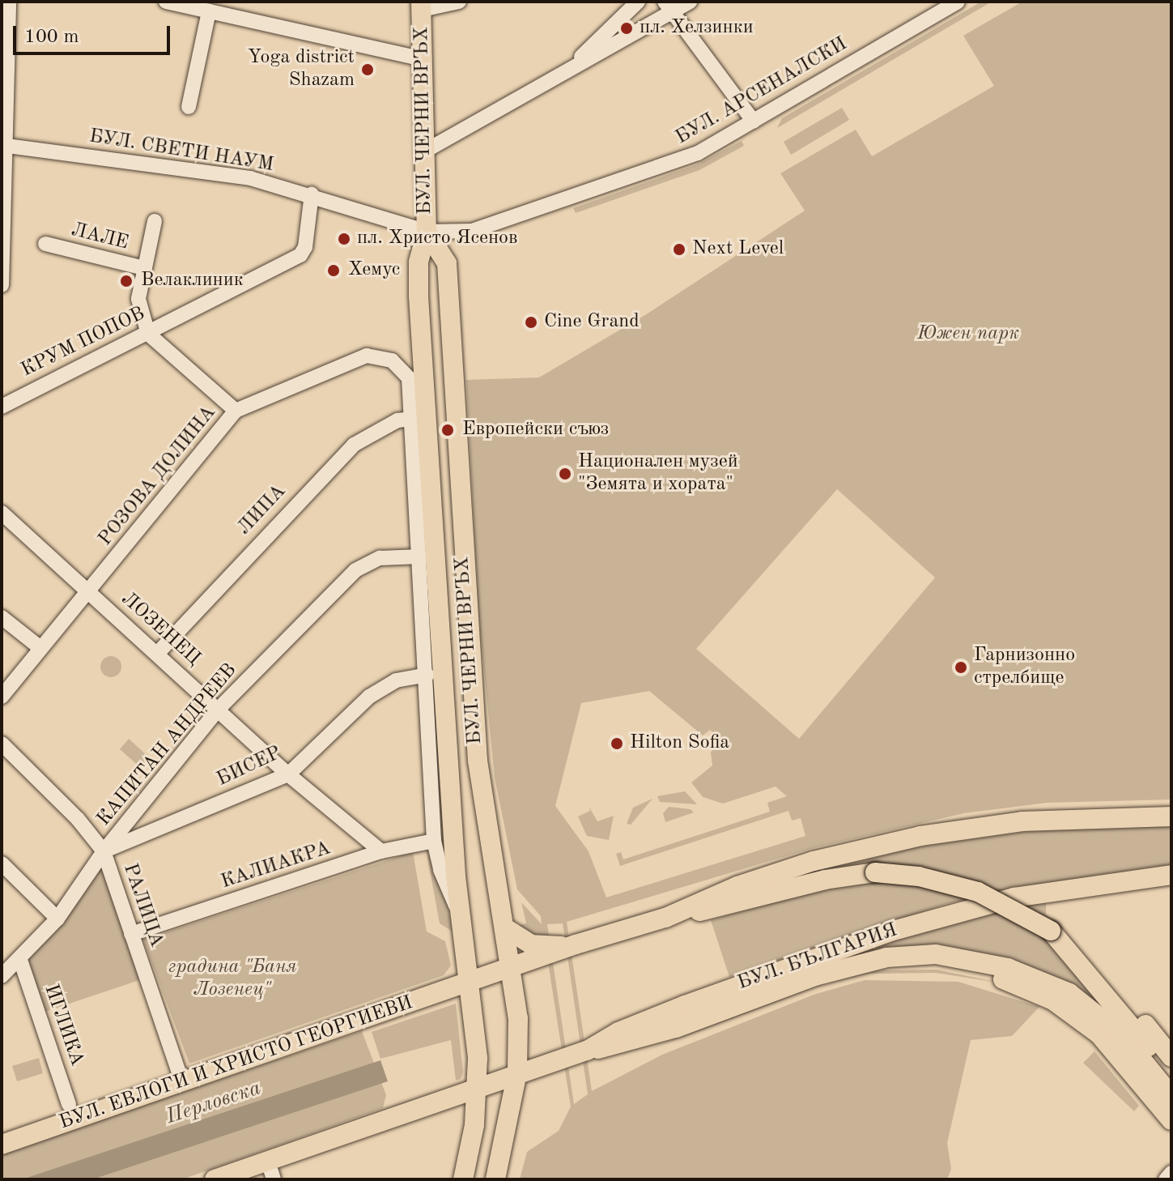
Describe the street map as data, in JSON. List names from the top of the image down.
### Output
{
  "streets": {
    "main road": ["БУЛ. ЧЕРНИ ВРЪХ", "БУЛ. БЪЛГАРИЯ", "БУЛ. ЕВЛОГИ И ХРИСТО ГЕОРГИЕВИ"],
    "street": [
      "БУЛ. АРСЕНАЛСКИ",
      "БУЛ. СВЕТИ НАУМ",
      "ЛАЛЕ",
      "КРУМ ПОПОВ",
      "РОЗОВА ДОЛИНА",
      "ЛИПА",
      "ЛОЗЕНЕЦ",
      "КАПИТАН АНДРЕЕВ",
      "БИСЕР",
      "КАЛИАКРА",
      "РАЛИЦА",
      "ИГЛИКА"
    ]
  },
  "crossings": [
    ["БУЛ. АРСЕНАЛСКИ", "БУЛ. ЧЕРНИ ВРЪХ"],
    ["БУЛ. АРСЕНАЛСКИ", "БУЛ. СВЕТИ НАУМ"],
    ["БУЛ. ЧЕРНИ ВРЪХ", "БУЛ. СВЕТИ НАУМ"],
    ["БУЛ. ЧЕРНИ ВРЪХ", "РОЗОВА ДОЛИНА"],
    ["БУЛ. ЧЕРНИ ВРЪХ", "ЛИПА"],
    ["БУЛ. ЧЕРНИ ВРЪХ", "КАПИТАН АНДРЕЕВ"],
    ["БУЛ. ЧЕРНИ ВРЪХ", "БИСЕР"],
    ["БУЛ. ЧЕРНИ ВРЪХ", "КАЛИАКРА"],
    ["БУЛ. ЧЕРНИ ВРЪХ", "БУЛ. БЪЛГАРИЯ"],
    ["БУЛ. ЧЕРНИ ВРЪХ", "БУЛ. ЕВЛОГИ И ХРИСТО ГЕОРГИЕВИ"],
    ["БУЛ. СВЕТИ НАУМ", "КРУМ ПОПОВ"],
    ["РОЗОВА ДОЛИНА", "ЛОЗЕНЕЦ"],
    ["ЛИПА", "ЛОЗЕНЕЦ"],
    ["ЛОЗЕНЕЦ", "КАПИТАН АНДРЕЕВ"],
    ["ЛОЗЕНЕЦ", "БИСЕР"],
    ["ЛОЗЕНЕЦ", "КАЛИАКРА"],
    ["КАПИТАН АНДРЕЕВ", "БИСЕР"],
    ["КАПИТАН АНДРЕЕВ", "РАЛИЦА"],
    ["КАПИТАН АНДРЕЕВ", "ИГЛИКА"],
    ["БИСЕР", "РАЛИЦА"],
    ["КАЛИАКРА", "РАЛИЦА"],
    ["РАЛИЦА", "БУЛ. ЕВЛОГИ И ХРИСТО ГЕОРГИЕВИ"]
  ],
  "water": ["Перловска"],
  "parks": ["Южен парк", "градина \"Баня Лозенец\""],
  "places": [
    "пл. Хелзинки",
    "Yoga district Shazam",
    "пл. Христо Ясенов",
    "Next Level",
    "Хемус",
    "Велаклиник",
    "Cine Grand",
    "Европейски съюз",
    "Национален музей \"Земята и хората\"",
    "Гарнизонно стрелбище",
    "Hilton Sofia"
  ],
  "scale_bar": "100 m"
}
